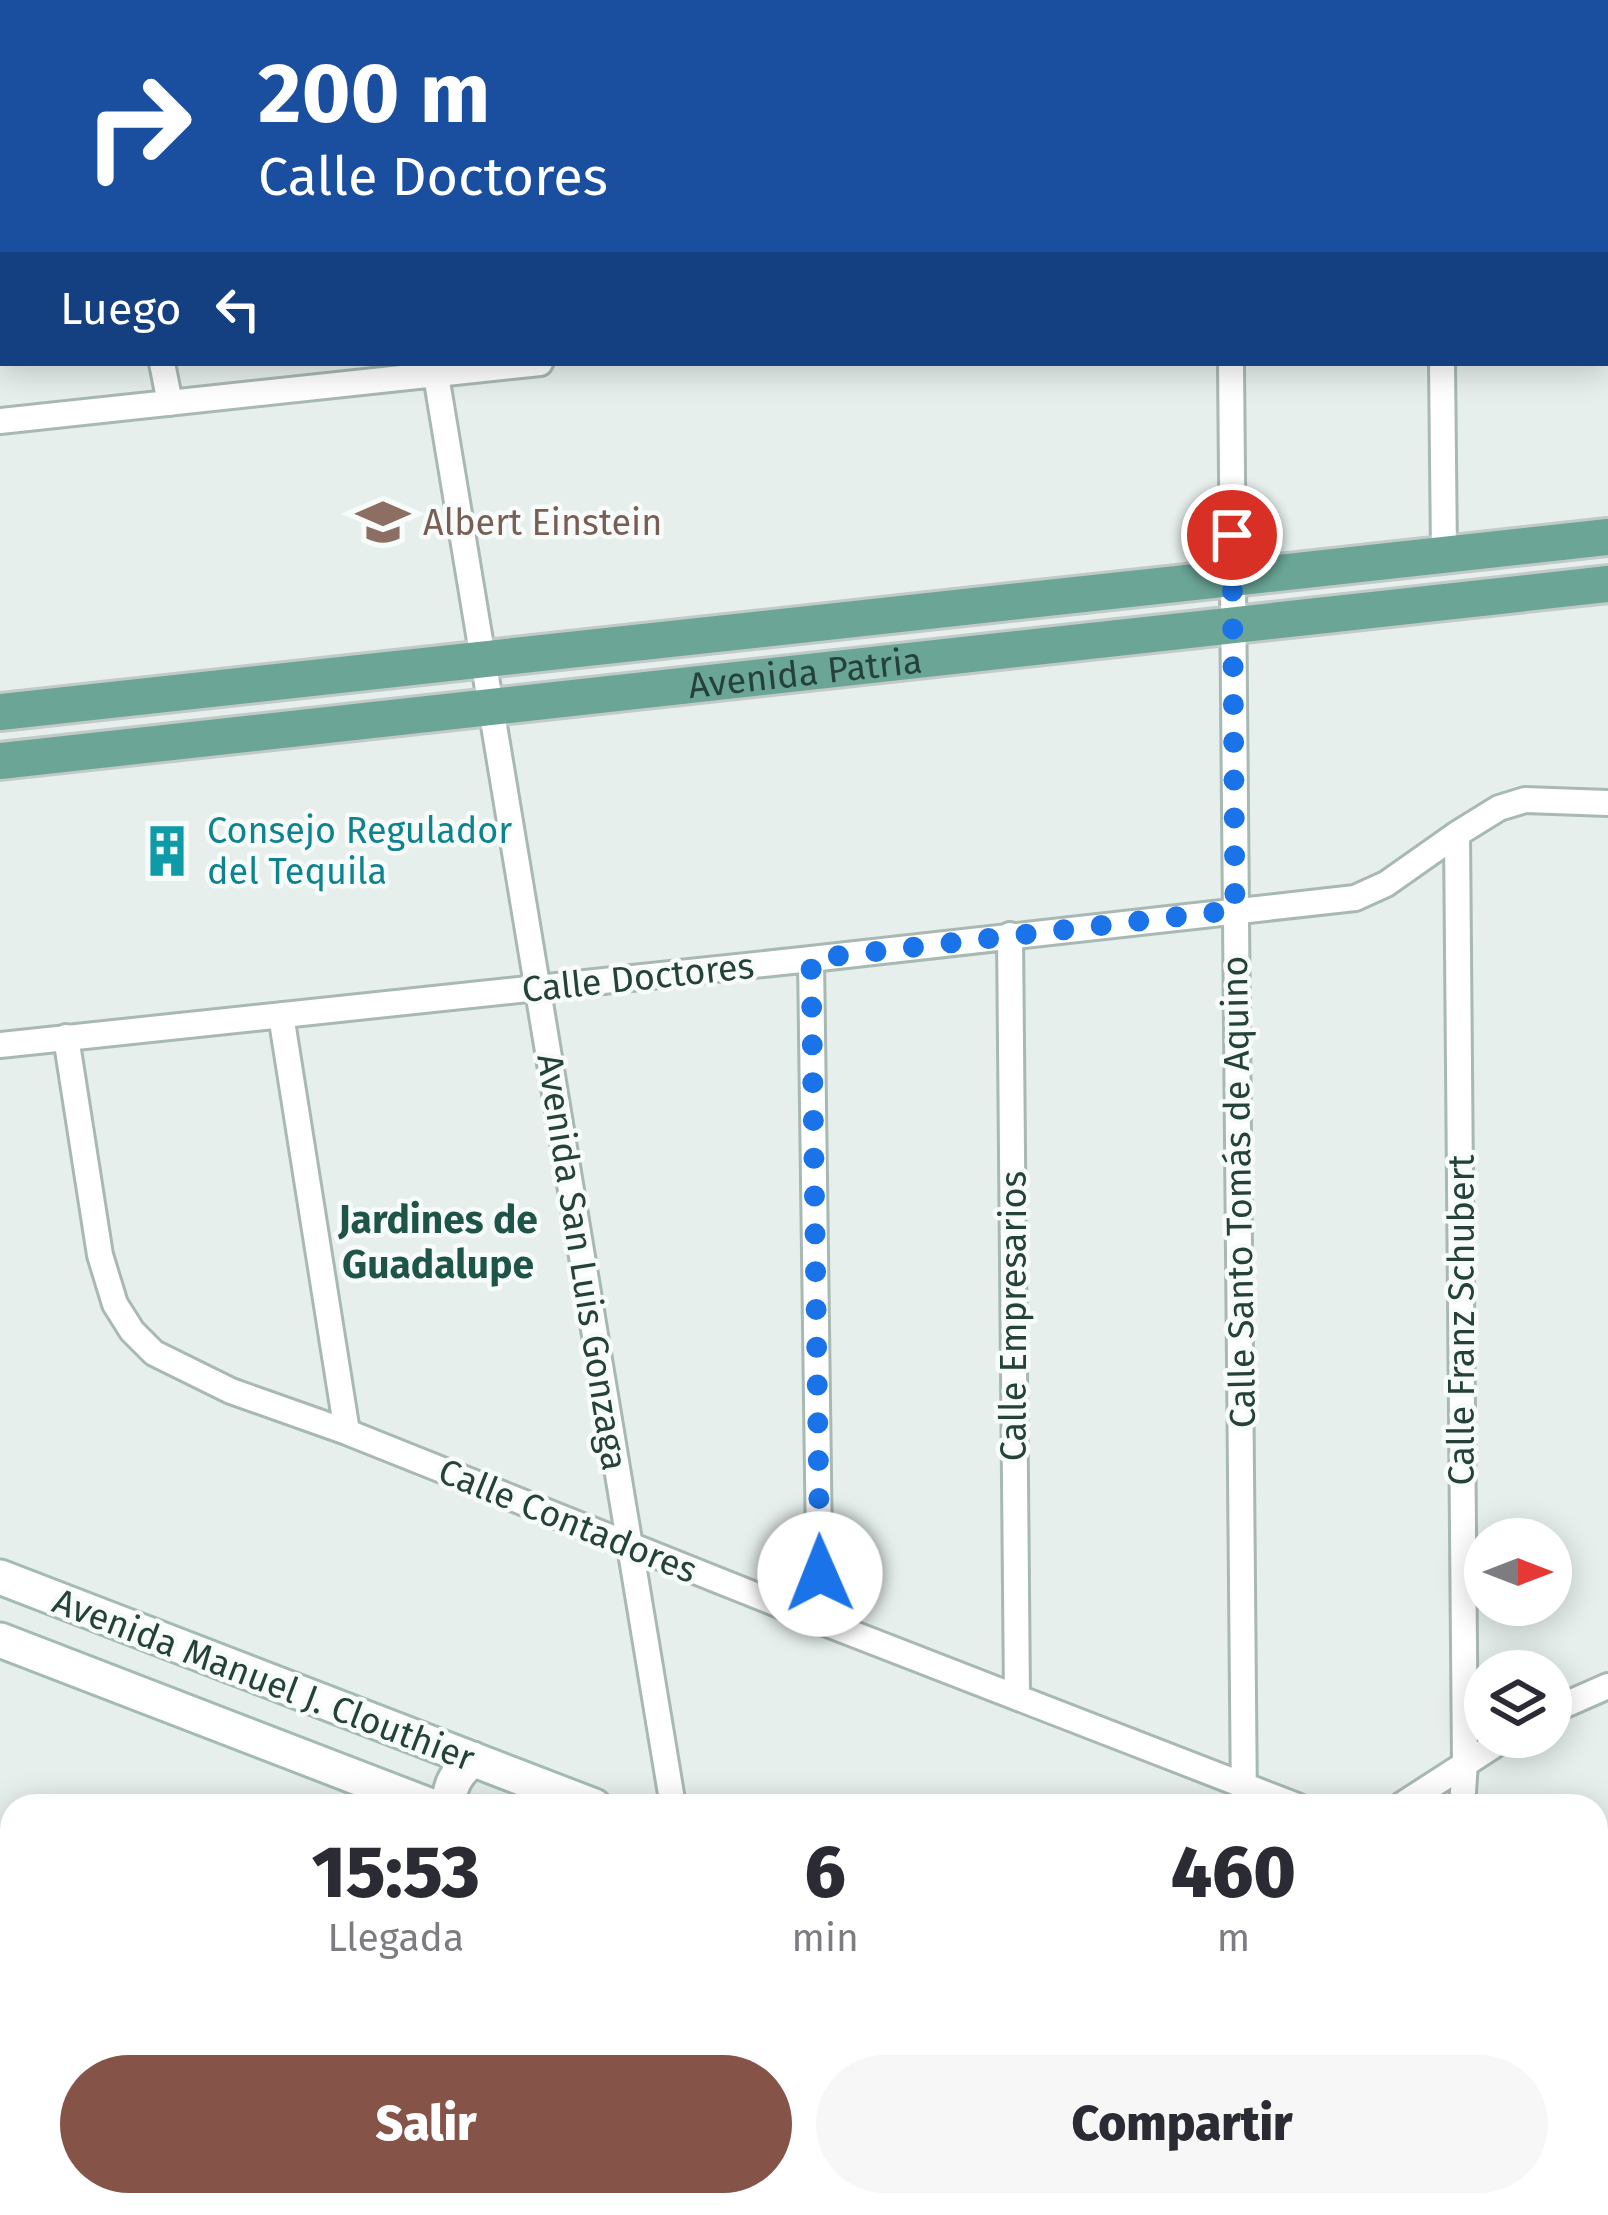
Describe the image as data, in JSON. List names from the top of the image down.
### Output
{
  "streets": {
    "main road": ["Avenida Patria", "Avenida Manuel J. Clouthier"],
    "street": [
      "Calle Doctores",
      "Calle Santo Tomás de Aquino",
      "Avenida San Luis Gonzaga",
      "Calle Empresarios",
      "Calle Franz Schubert",
      "Calle Contadores"
    ]
  },
  "crossings": [
    ["Avenida Patria", "Calle Santo Tomás de Aquino"],
    ["Avenida Patria", "Avenida San Luis Gonzaga"],
    ["Calle Doctores", "Calle Santo Tomás de Aquino"],
    ["Calle Doctores", "Avenida San Luis Gonzaga"],
    ["Calle Doctores", "Calle Empresarios"],
    ["Calle Doctores", "Calle Franz Schubert"],
    ["Calle Doctores", "Calle Contadores"],
    ["Avenida San Luis Gonzaga", "Calle Contadores"],
    ["Calle Empresarios", "Calle Contadores"]
  ],
  "districts": ["Jardines de Guadalupe"],
  "places": {
    "school or university": ["Albert Einstein"],
    "building": ["Consejo Regulador del Tequila"]
  },
  "north": "right",
  "page": {
    "turn": ["200 m", "Calle Doctores"],
    "then": "Luego",
    "eta": [
      "15:53",
      "Llegada",
      "6",
      "min",
      "460",
      "m"
    ],
    "buttons": ["Salir", "Compartir"]
  }
}
